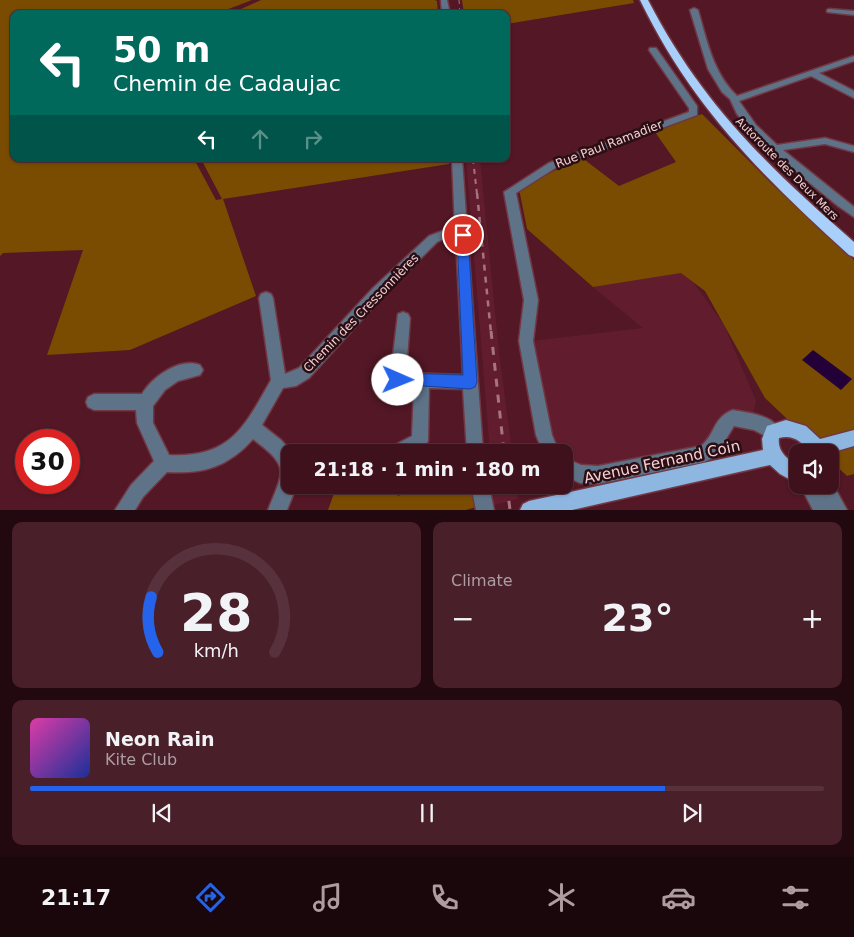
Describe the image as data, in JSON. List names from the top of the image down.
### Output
{
  "streets": {
    "highway": ["Autoroute des Deux Mers"],
    "main road": ["Avenue Fernand Coin"],
    "street": ["Rue Paul Ramadier", "Chemin des Cressonnières"]
  },
  "page": {
    "turn": ["50 m", "Chemin de Cadaujac"],
    "limit": "30",
    "trip": "21:18 · 1 min · 180 m",
    "tile": "Climate",
    "heat": ["−", "23°", "+"],
    "song": ["Neon Rain", "Kite Club"],
    "tabs": "21:17",
    "gauge": ["28", "km/h"]
  }
}
